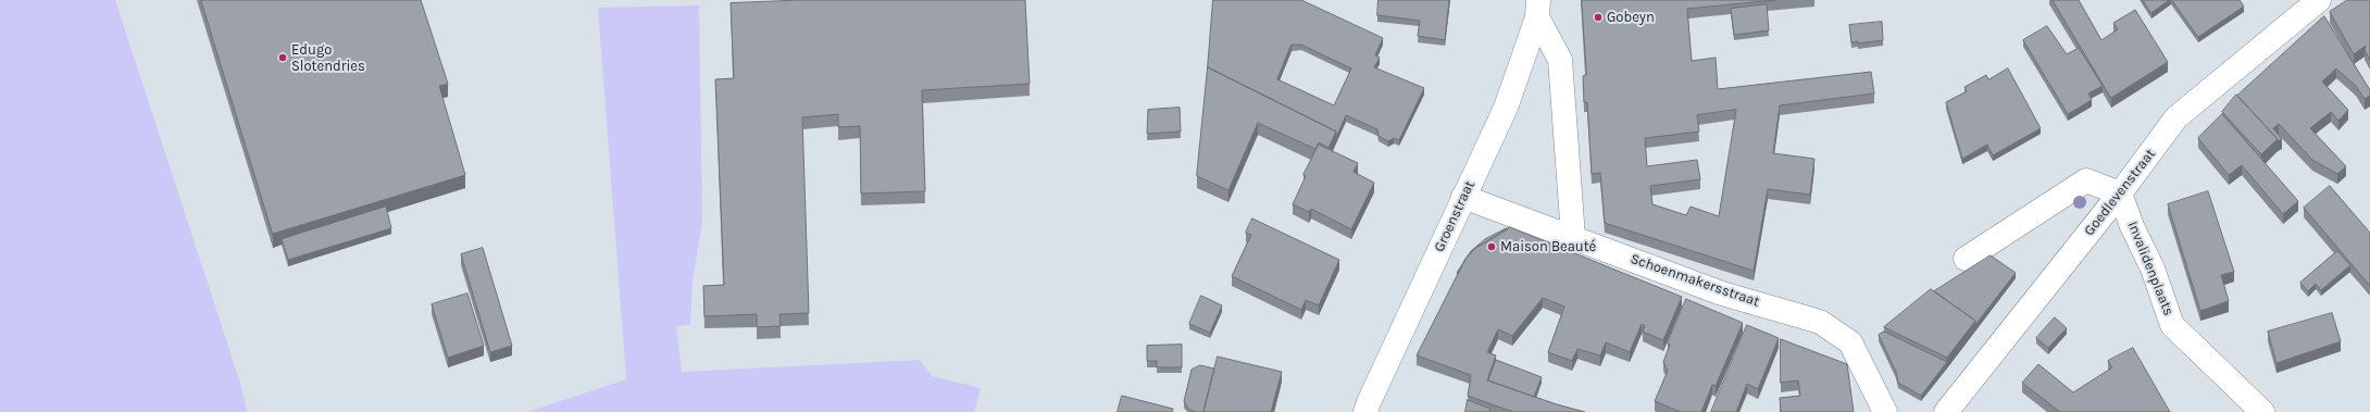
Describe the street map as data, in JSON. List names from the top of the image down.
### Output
{
  "streets": {
    "street": [
      "Goedlevenstraat",
      "Groenstraat",
      "Invalidenplaats",
      "Schoenmakersstraat"
    ]
  },
  "crossings": [
    ["Goedlevenstraat", "Invalidenplaats"],
    ["Groenstraat", "Schoenmakersstraat"]
  ],
  "places": ["Gobeyn", "Edugo Slotendries", "Maison Beauté"]
}
